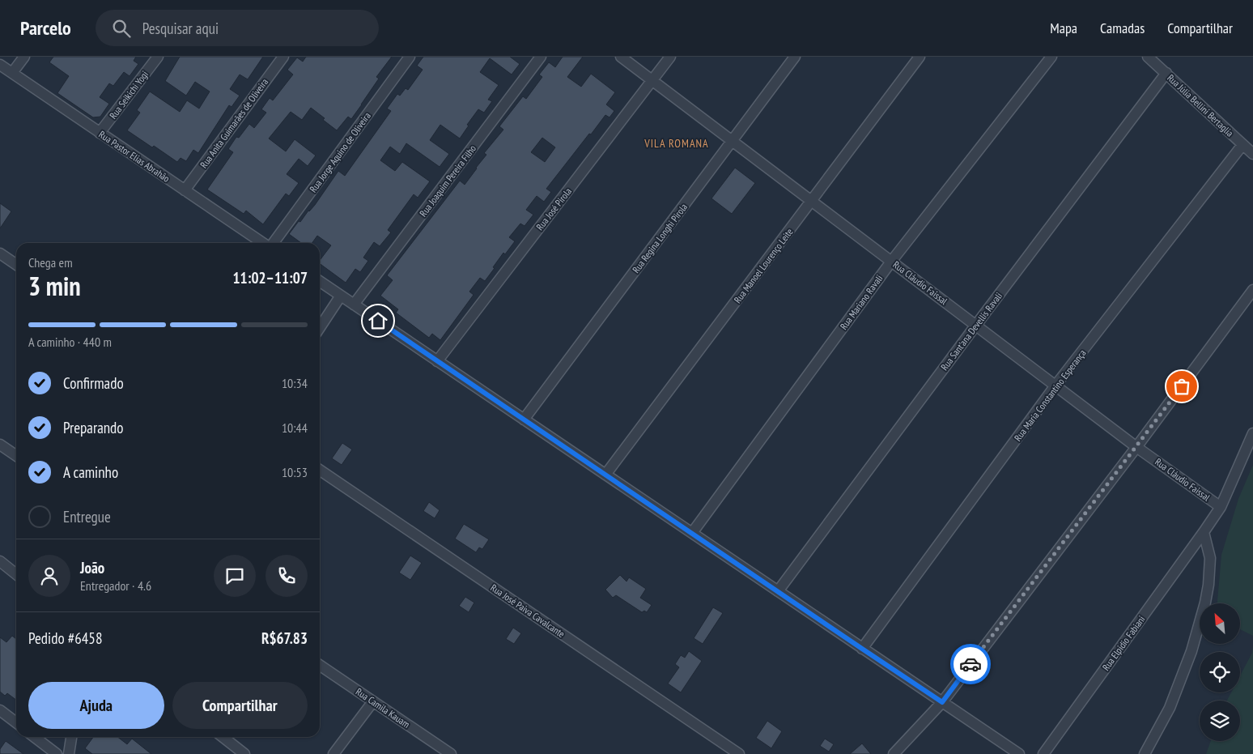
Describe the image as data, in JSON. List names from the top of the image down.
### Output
{
  "streets": {
    "street": [
      "Rua Seikichi Yogi",
      "Rua Júlia Bellini Bertaglia",
      "Rua Anita Guimarães de Oliveira",
      "Rua Jorge Aquino de Oliveira",
      "Rua Pastor Elias Abrahão",
      "Rua Joaquim Pereira Filho",
      "Rua José Pirola",
      "Rua Regina Longhi Pirola",
      "Rua Manoel Lourenço Leite",
      "Rua Cláudio Faissal",
      "Rua Mariano Ravali",
      "Rua Sant'ana Devellis Ravali",
      "Rua Maria Constantino Esperança",
      "Rua José Paiva Cavalcante",
      "Rua Elpidio Fabiani",
      "Rua Camila Kauam"
    ]
  },
  "crossings": [
    ["Rua Seikichi Yogi", "Rua Pastor Elias Abrahão"],
    ["Rua Júlia Bellini Bertaglia", "Rua Sant'ana Devellis Ravali"],
    ["Rua Júlia Bellini Bertaglia", "Rua Maria Constantino Esperança"],
    ["Rua Anita Guimarães de Oliveira", "Rua Pastor Elias Abrahão"],
    ["Rua José Pirola", "Rua Cláudio Faissal"],
    ["Rua Regina Longhi Pirola", "Rua Cláudio Faissal"],
    ["Rua Manoel Lourenço Leite", "Rua Cláudio Faissal"],
    ["Rua Cláudio Faissal", "Rua Mariano Ravali"],
    ["Rua Cláudio Faissal", "Rua Sant'ana Devellis Ravali"],
    ["Rua Cláudio Faissal", "Rua Maria Constantino Esperança"],
    ["Rua Cláudio Faissal", "Rua Elpidio Fabiani"]
  ],
  "districts": ["VILA ROMANA"],
  "north": "top left",
  "page": {
    "header": "Parcelo",
    "search": "Pesquisar aqui",
    "nav": ["Mapa", "Camadas", "Compartilhar"],
    "heading": ["3 min", "Chega em", "11:02–11:07"],
    "panel": [
      "João",
      "Entregador · 4.6",
      "Pedido #6458",
      "R$67.83"
    ],
    "bar": "A caminho · 440 m",
    "list": [
      ["Confirmado", "10:34"],
      ["Preparando", "10:44"],
      ["A caminho", "10:53"],
      "Entregue"
    ],
    "buttons": ["Ajuda", "Compartilhar"]
  }
}
